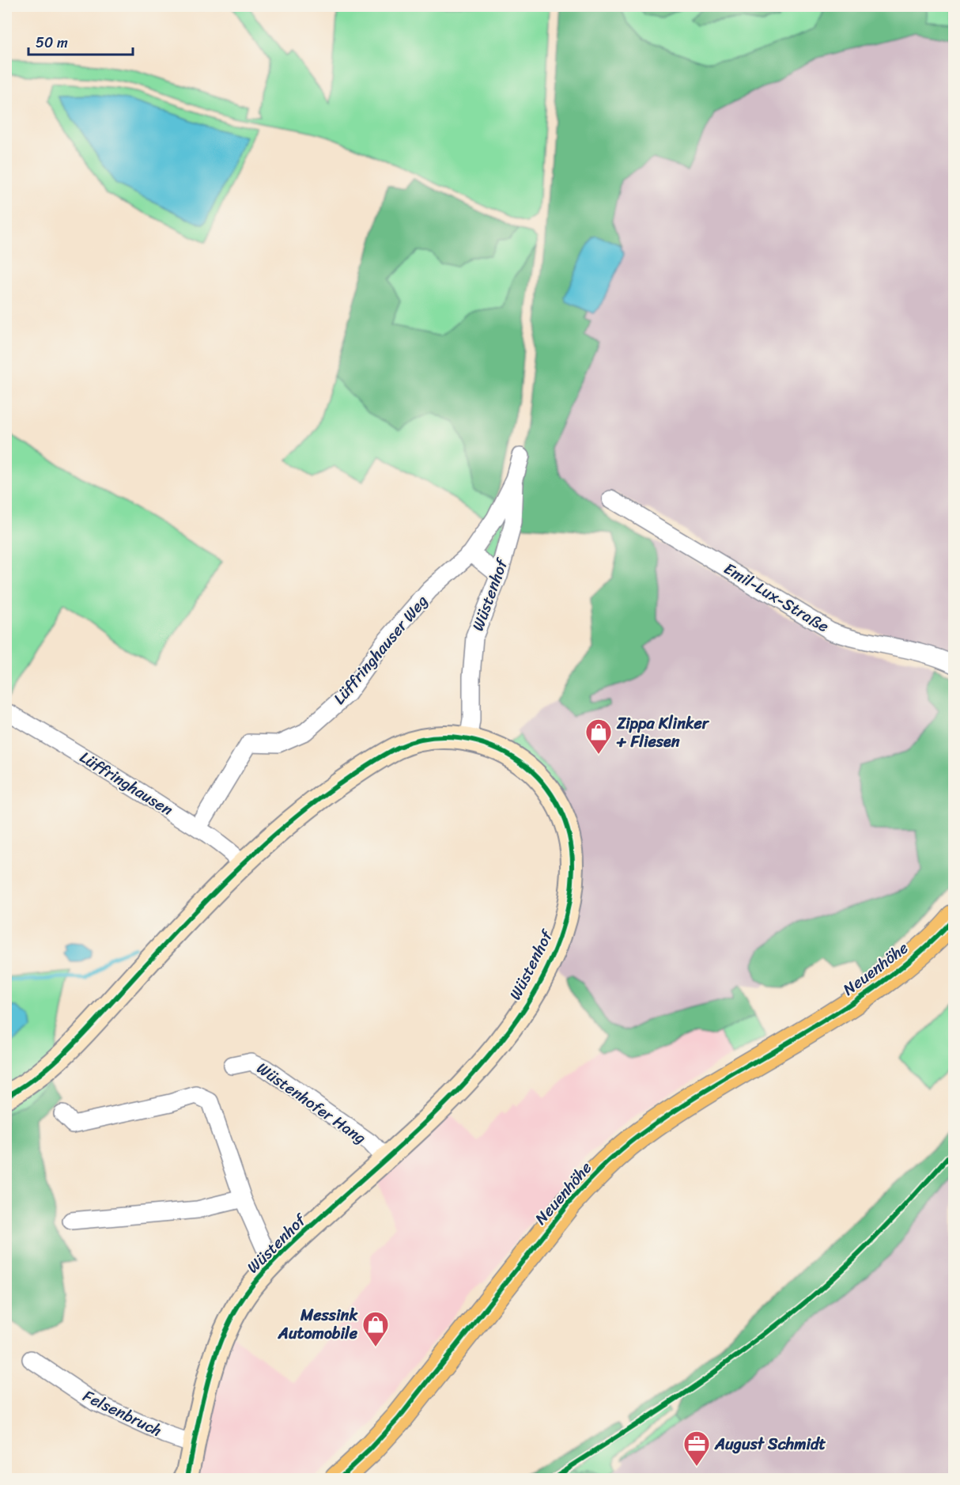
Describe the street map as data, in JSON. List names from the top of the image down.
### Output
{
  "streets": {
    "main road": ["Wüstenhof", "Neuenhöhe"],
    "street": [
      "Emil-Lux-Straße",
      "Lüffringhauser Weg",
      "Lüffringhausen",
      "Wüstenhofer Hang",
      "Felsenbruch"
    ]
  },
  "crossings": [
    ["Wüstenhof", "Lüffringhauser Weg"],
    ["Wüstenhof", "Lüffringhausen"],
    ["Wüstenhof", "Wüstenhofer Hang"],
    ["Wüstenhof", "Felsenbruch"],
    ["Lüffringhauser Weg", "Lüffringhausen"]
  ],
  "places": {
    "shop": ["Zippa Klinker + Fliesen", "Messink Automobile"],
    "office": ["August Schmidt"]
  },
  "scale_bar": "50 m"
}
